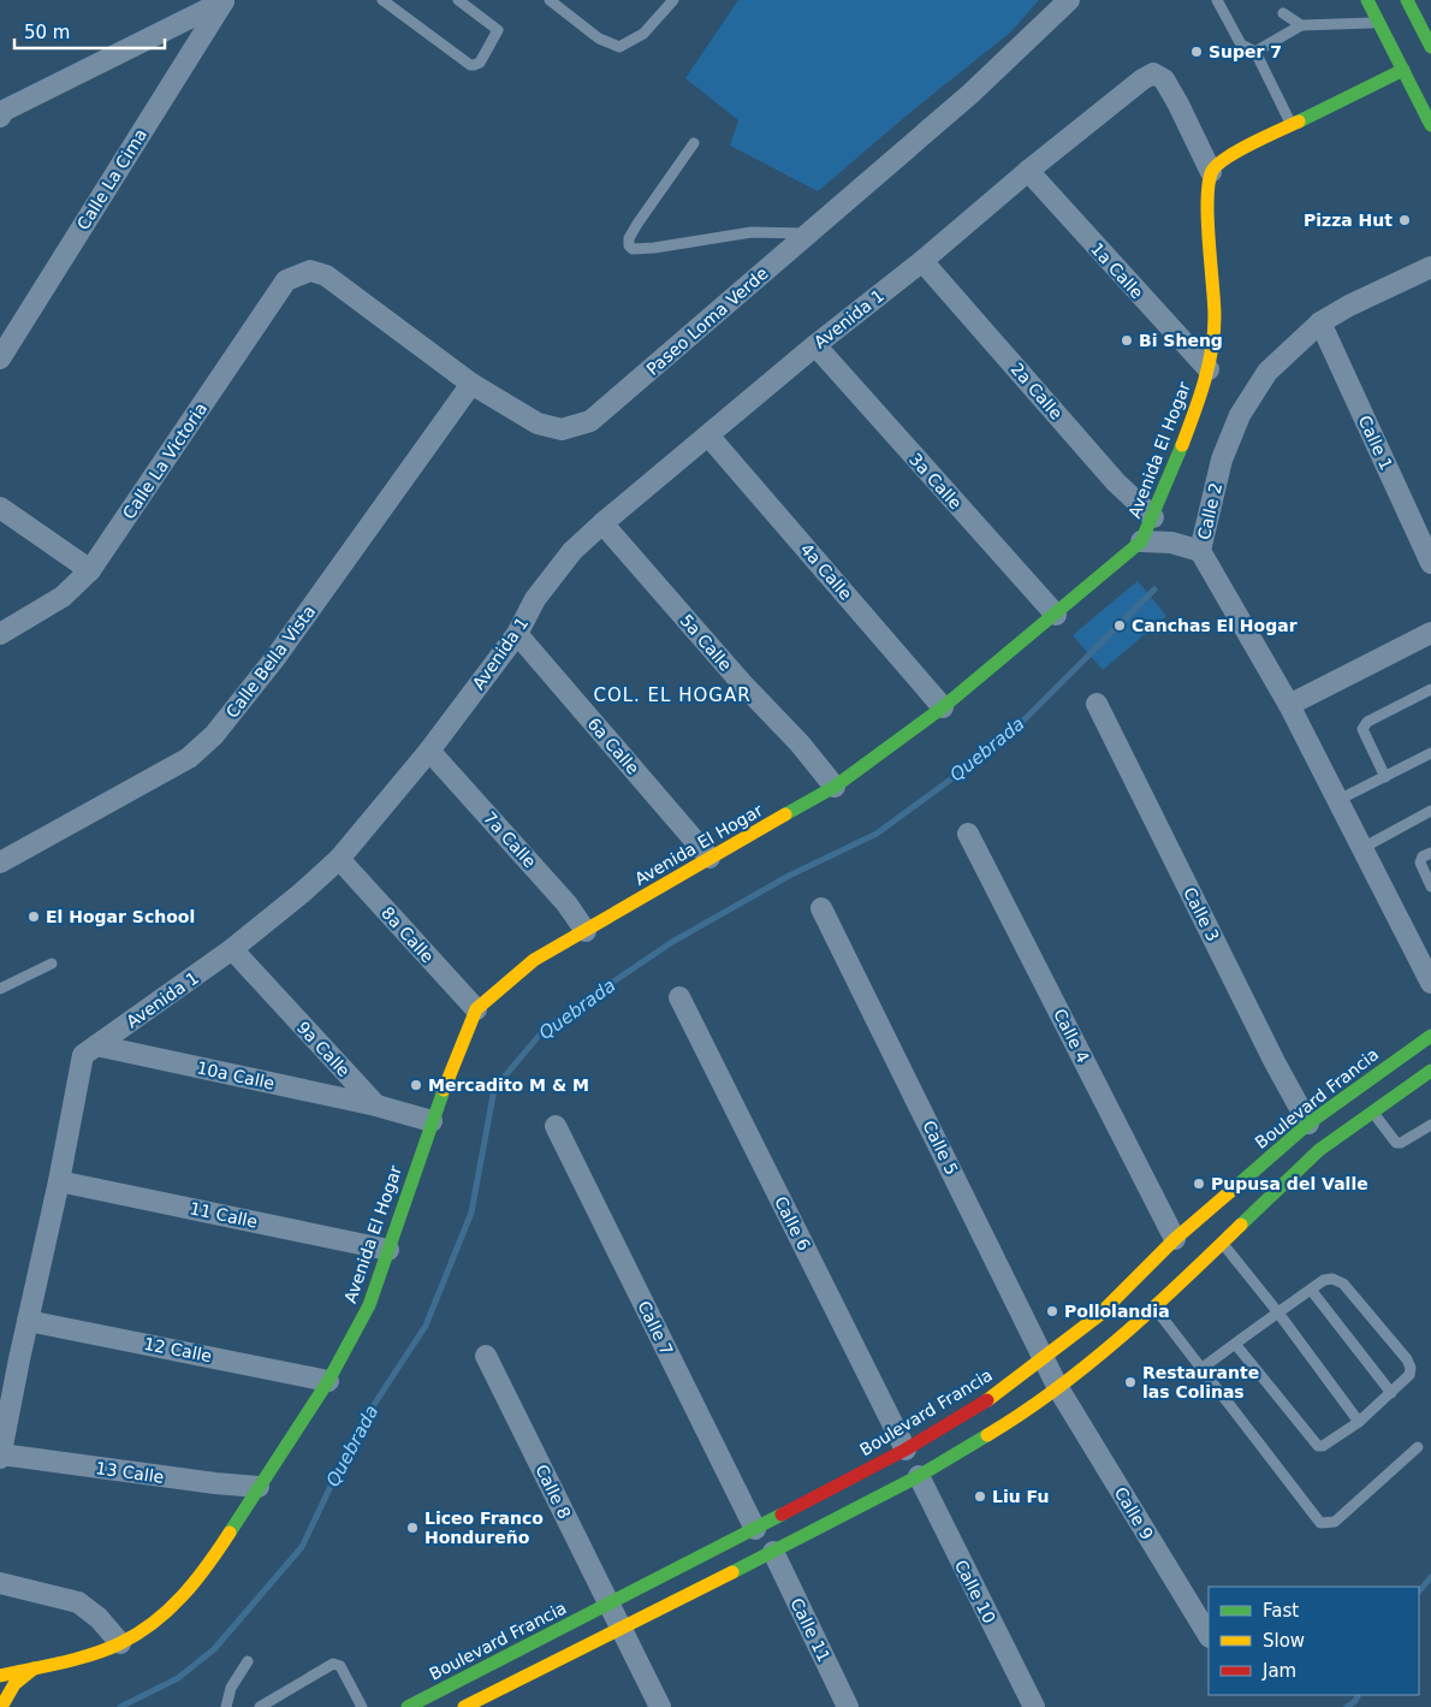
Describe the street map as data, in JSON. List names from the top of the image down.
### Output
{
  "streets": {
    "street": [
      "Calle La Cima",
      "1a Calle",
      "Avenida 1",
      "Paseo Loma Verde",
      "2a Calle",
      "Calle 1",
      "Avenida El Hogar",
      "Calle La Victoria",
      "3a Calle",
      "Calle 2",
      "4a Calle",
      "5a Calle",
      "Calle Bella Vista",
      "6a Calle",
      "7a Calle",
      "Calle 3",
      "8a Calle",
      "Calle 4",
      "9a Calle",
      "10a Calle",
      "Boulevard Francia",
      "Calle 5",
      "11 Calle",
      "Calle 6",
      "Calle 7",
      "12 Calle",
      "13 Calle",
      "Calle 8",
      "Calle 9",
      "Calle 10",
      "Calle 11"
    ]
  },
  "crossings": [
    ["1a Calle", "Avenida 1"],
    ["1a Calle", "Avenida El Hogar"],
    ["Avenida 1", "2a Calle"],
    ["Avenida 1", "Avenida El Hogar"],
    ["Avenida 1", "3a Calle"],
    ["Avenida 1", "4a Calle"],
    ["Avenida 1", "5a Calle"],
    ["Avenida 1", "6a Calle"],
    ["Avenida 1", "7a Calle"],
    ["Avenida 1", "8a Calle"],
    ["Avenida 1", "9a Calle"],
    ["Avenida 1", "10a Calle"],
    ["Avenida 1", "11 Calle"],
    ["Avenida 1", "12 Calle"],
    ["Avenida 1", "13 Calle"],
    ["Paseo Loma Verde", "Calle La Victoria"],
    ["Paseo Loma Verde", "Calle Bella Vista"],
    ["2a Calle", "Avenida El Hogar"],
    ["Calle 1", "Calle 2"],
    ["Avenida El Hogar", "3a Calle"],
    ["Avenida El Hogar", "4a Calle"],
    ["Avenida El Hogar", "5a Calle"],
    ["Avenida El Hogar", "6a Calle"],
    ["Avenida El Hogar", "7a Calle"],
    ["Avenida El Hogar", "8a Calle"],
    ["Avenida El Hogar", "11 Calle"],
    ["Avenida El Hogar", "12 Calle"],
    ["Avenida El Hogar", "13 Calle"],
    ["Calle 3", "Boulevard Francia"],
    ["Calle 4", "Boulevard Francia"],
    ["9a Calle", "10a Calle"],
    ["Boulevard Francia", "Calle 5"],
    ["Boulevard Francia", "Calle 6"],
    ["Boulevard Francia", "Calle 7"],
    ["Boulevard Francia", "Calle 8"],
    ["Calle 5", "Calle 9"]
  ],
  "districts": ["COL. EL HOGAR"],
  "water": ["Quebrada"],
  "places": [
    "Super 7",
    "Pizza Hut",
    "Bi Sheng",
    "Canchas El Hogar",
    "El Hogar School",
    "Mercadito M & M",
    "Pupusa del Valle",
    "Pollolandia",
    "Restaurante las Colinas",
    "Liu Fu",
    "Liceo Franco Hondureño"
  ],
  "legend": ["Fast", "Slow", "Jam"],
  "scale_bar": "50 m"
}
